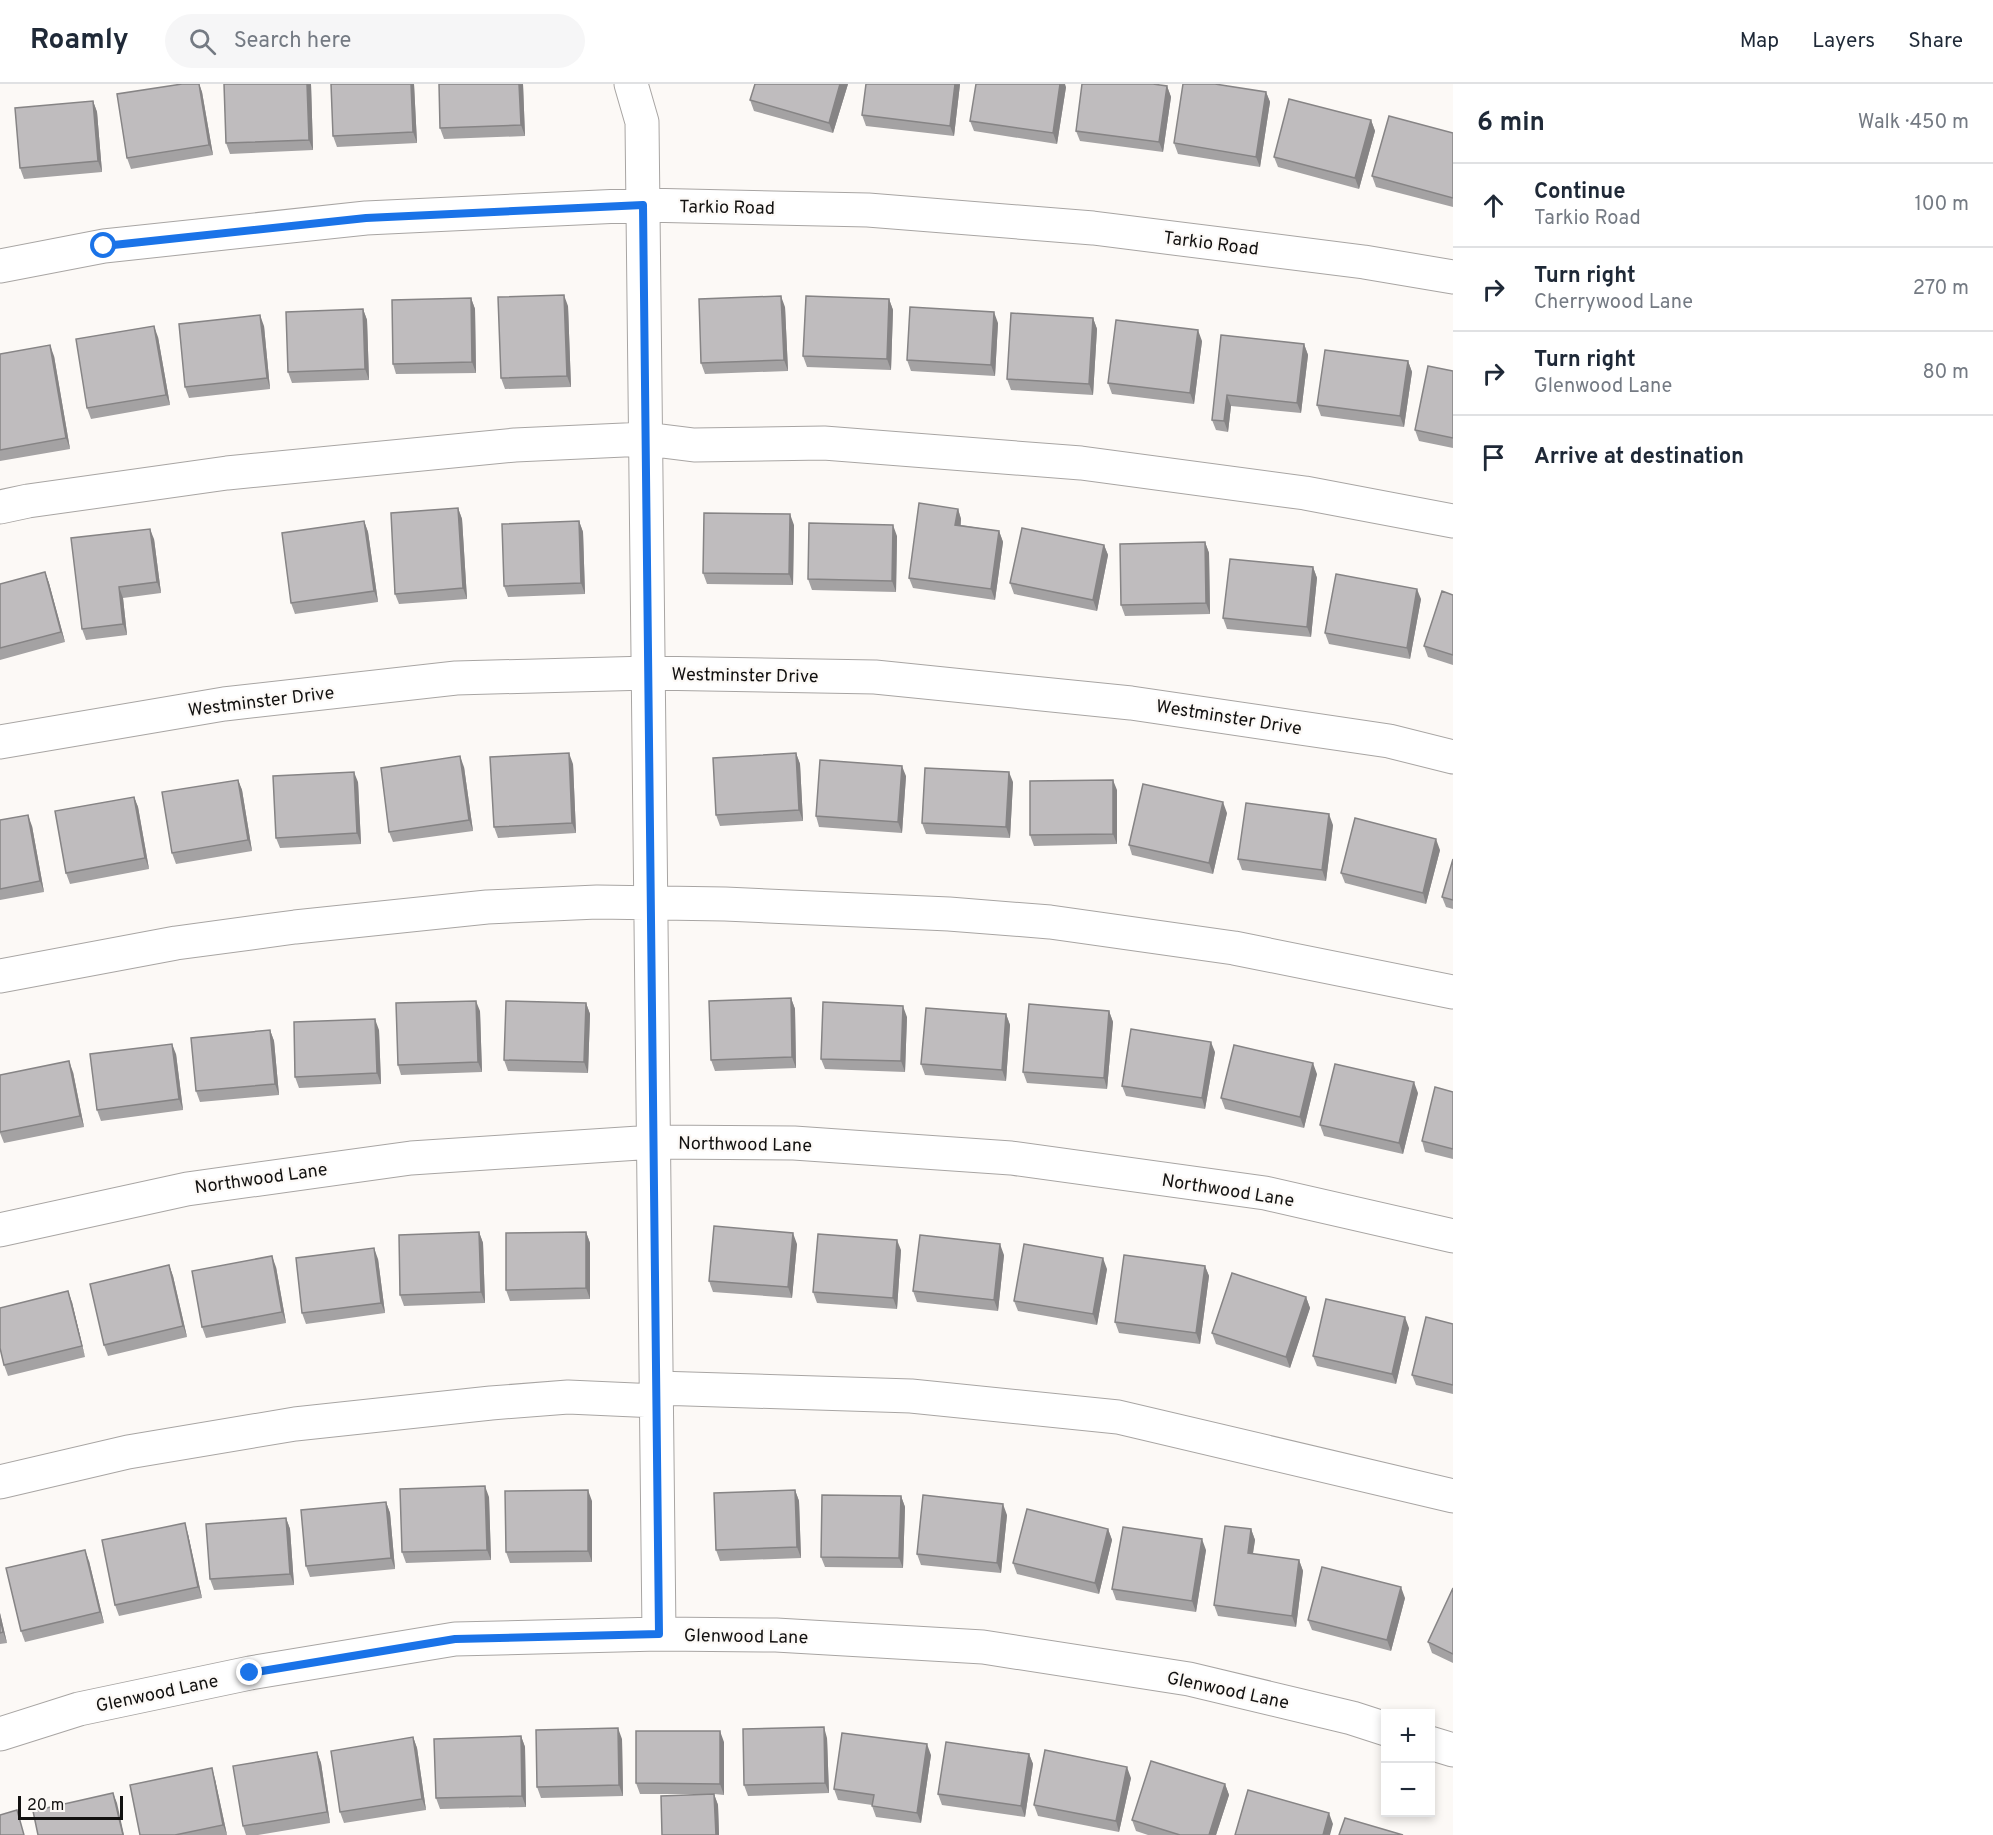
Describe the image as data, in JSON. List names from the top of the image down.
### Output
{
  "streets": {
    "street": [
      "Tarkio Road",
      "Westminster Drive",
      "Northwood Lane",
      "Glenwood Lane"
    ]
  },
  "scale_bar": "20 m",
  "page": {
    "header": "Roamly",
    "search": "Search here",
    "nav": ["Map", "Layers", "Share"],
    "heading": ["6 min", "Walk · 450 m"],
    "list": [
      ["Continue", "Tarkio Road", "100 m"],
      ["Turn right", "Cherrywood Lane", "270 m"],
      ["Turn right", "Glenwood Lane", "80 m"],
      "Arrive at destination"
    ],
    "map_buttons": ["+", "−"],
    "scale": "20 m"
  }
}
